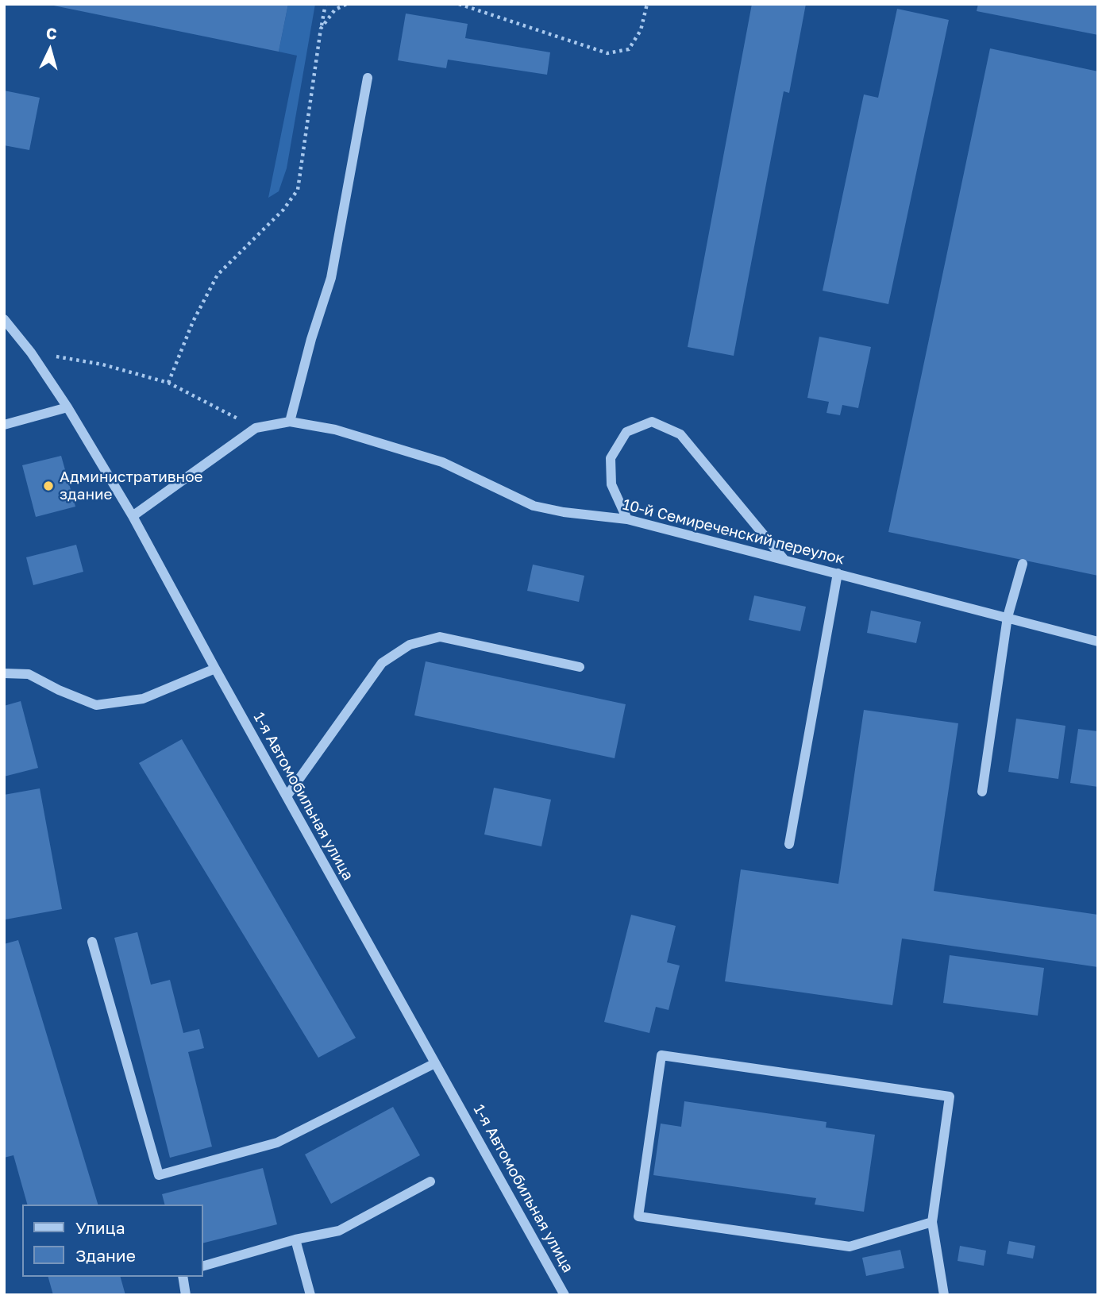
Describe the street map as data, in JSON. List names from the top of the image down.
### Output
{
  "streets": {
    "street": ["10-й Семиреченский переулок", "1-я Автомобильная улица"]
  },
  "crossings": [
    ["10-й Семиреченский переулок", "1-я Автомобильная улица"]
  ],
  "places": ["Административное здание"],
  "legend": ["Улица", "Здание"],
  "north": "top"
}
